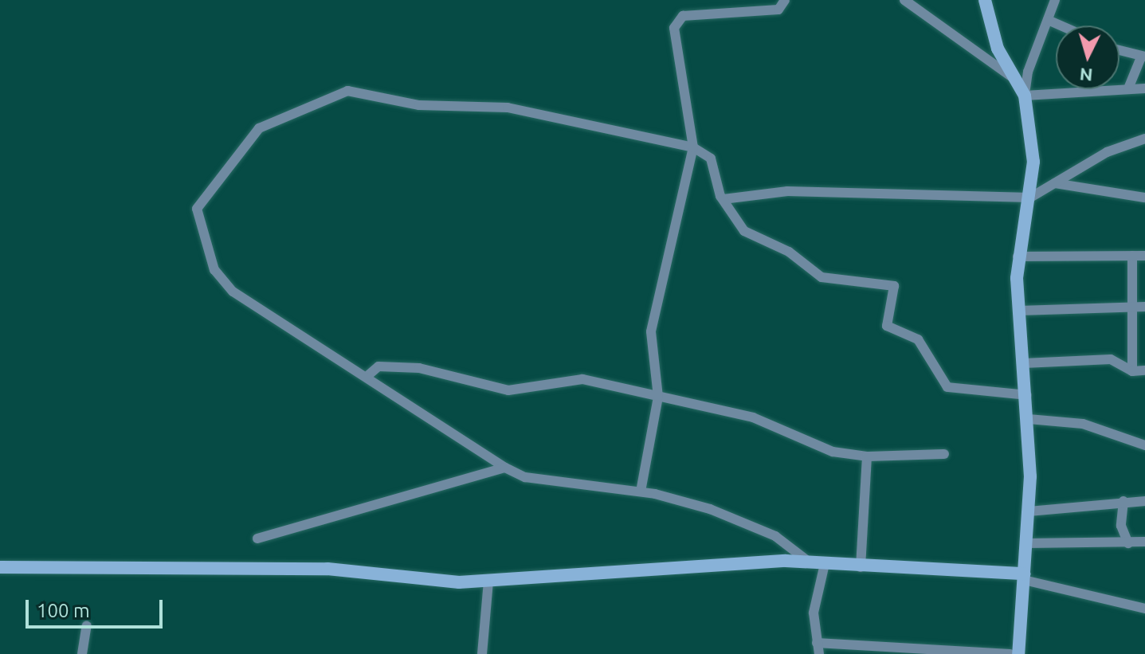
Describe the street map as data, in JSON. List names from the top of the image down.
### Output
{
  "scale_bar": "100 m",
  "north": "bottom"
}
